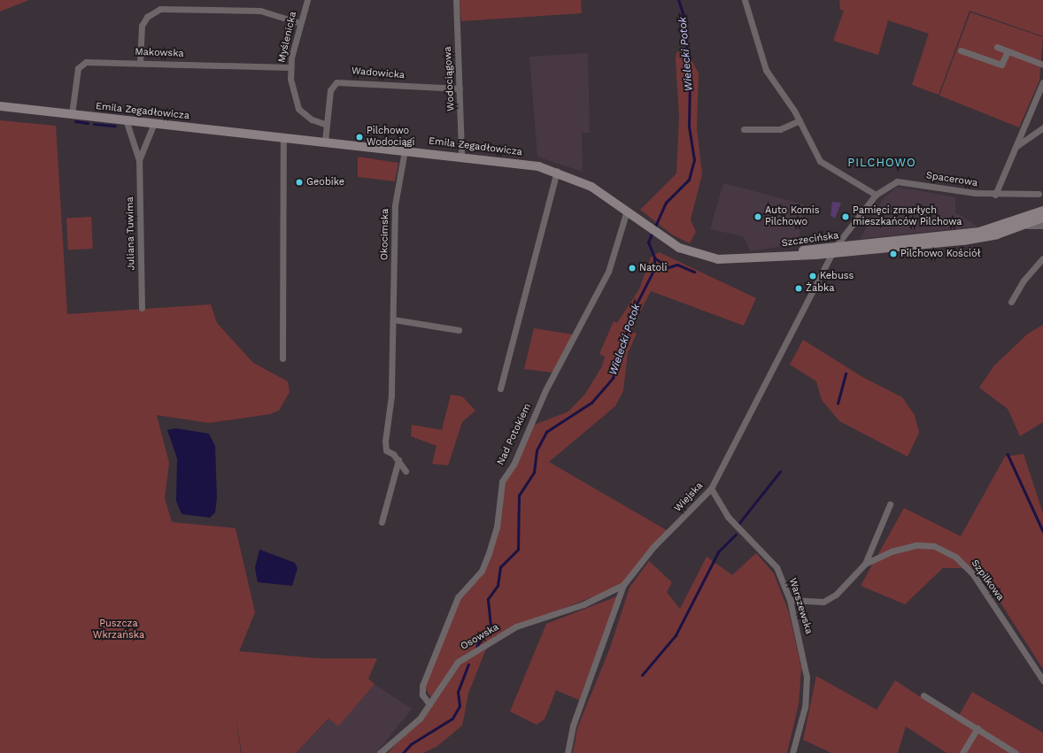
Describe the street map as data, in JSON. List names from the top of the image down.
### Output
{
  "streets": {
    "main road": ["Emila Zegadłowicza", "Szczecińska"],
    "street": [
      "Myślenicka",
      "Makowska",
      "Wadowicka",
      "Wodociągowa",
      "Spacerowa",
      "Juliana Tuwima",
      "Okocimska",
      "Nad Potokiem",
      "Wiejska",
      "Szpilkowa",
      "Warszewska",
      "Osowska"
    ]
  },
  "crossings": [
    ["Myślenicka", "Makowska"],
    ["Myślenicka", "Wadowicka"],
    ["Makowska", "Emila Zegadłowicza"],
    ["Wadowicka", "Wodociągowa"],
    ["Wadowicka", "Emila Zegadłowicza"],
    ["Wodociągowa", "Emila Zegadłowicza"],
    ["Emila Zegadłowicza", "Juliana Tuwima"],
    ["Emila Zegadłowicza", "Okocimska"],
    ["Emila Zegadłowicza", "Szczecińska"],
    ["Spacerowa", "Szczecińska"],
    ["Spacerowa", "Wiejska"],
    ["Szczecińska", "Nad Potokiem"],
    ["Szczecińska", "Wiejska"],
    ["Nad Potokiem", "Osowska"],
    ["Wiejska", "Warszewska"],
    ["Wiejska", "Osowska"],
    ["Szpilkowa", "Warszewska"]
  ],
  "districts": ["PILCHOWO"],
  "water": ["Wielecki Potok"],
  "parks": ["Puszcza Wkrzańska"],
  "places": [
    "Pilchowo Wodociągi",
    "Geobike",
    "Auto Komis Pilchowo",
    "Pamięci zmarłych mieszkańców Pilchowa",
    "Pilchowo Kościół",
    "Natoli",
    "Kebuss",
    "Żabka"
  ]
}
